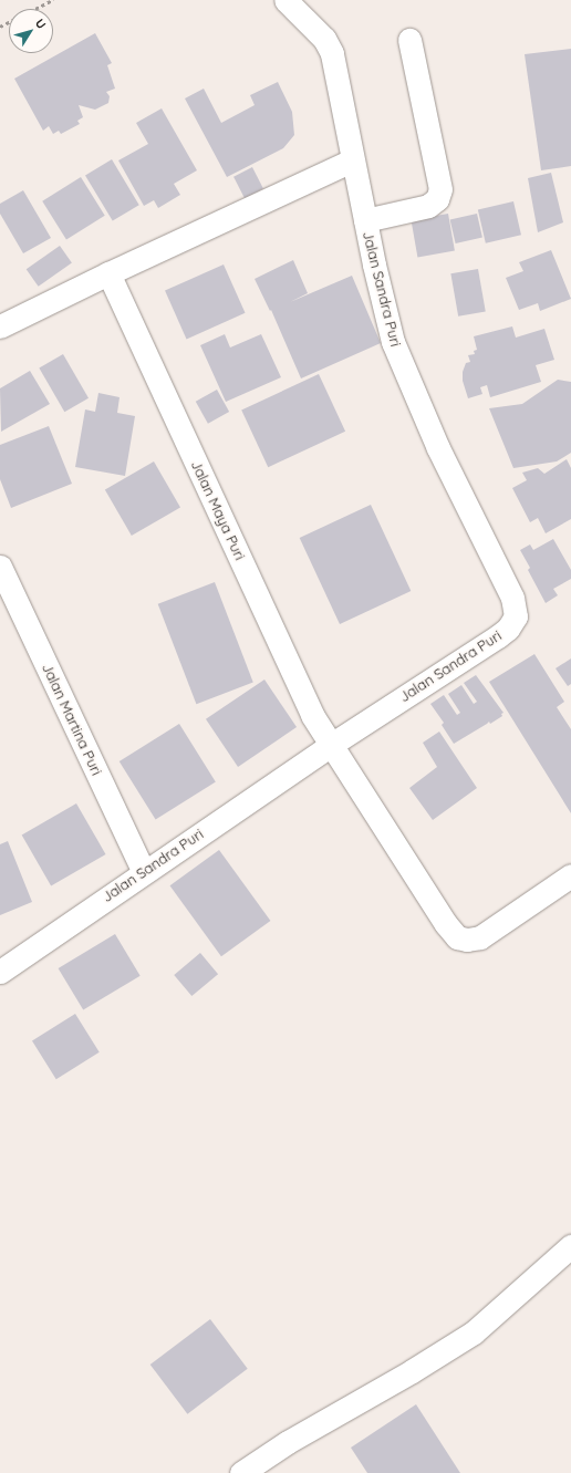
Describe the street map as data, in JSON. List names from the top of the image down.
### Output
{
  "streets": {
    "street": ["Jalan Sandra Puri", "Jalan Maya Puri", "Jalan Martina Puri"]
  },
  "crossings": [
    ["Jalan Sandra Puri", "Jalan Maya Puri"],
    ["Jalan Sandra Puri", "Jalan Martina Puri"]
  ],
  "north": "top right"
}
